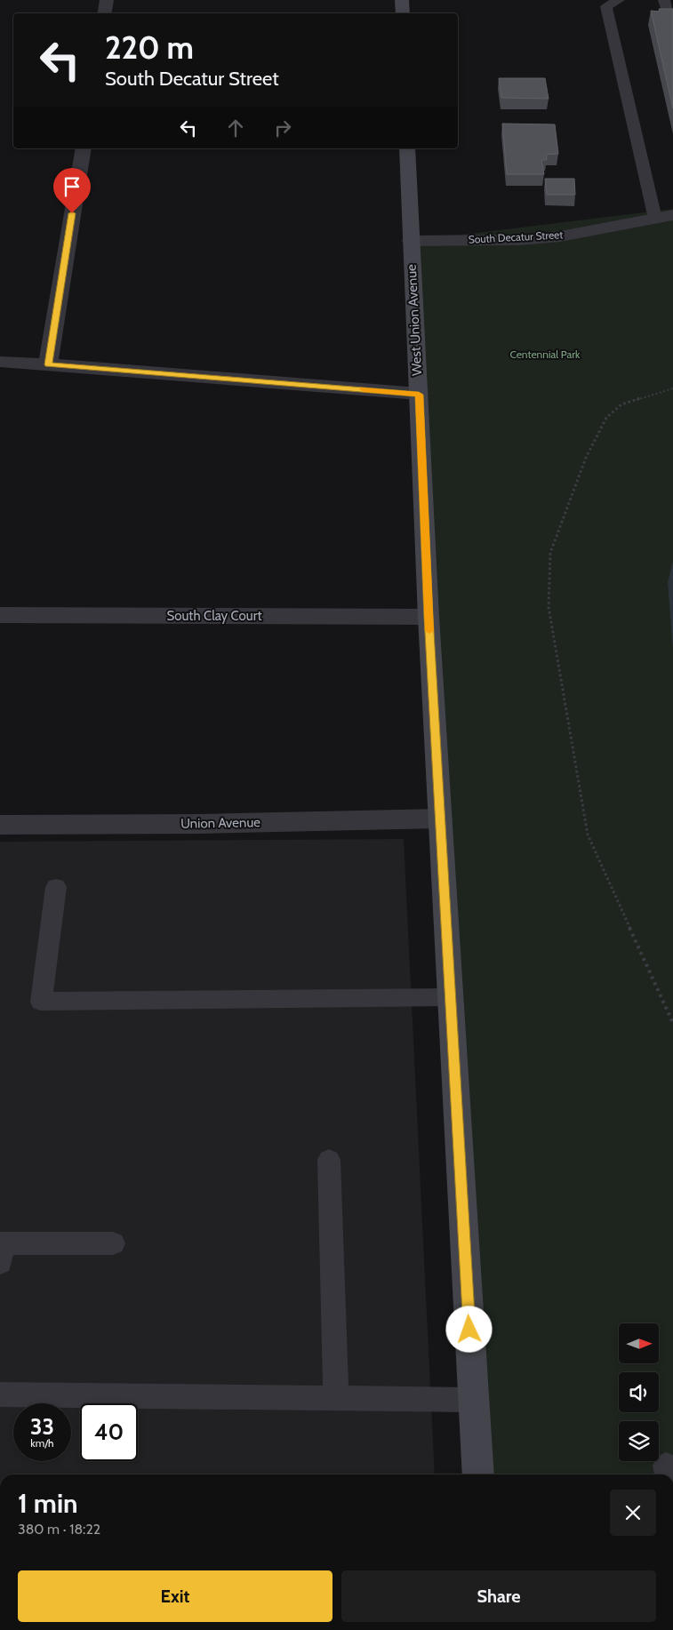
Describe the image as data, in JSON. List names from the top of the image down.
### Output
{
  "streets": {
    "street": [
      "South Decatur Street",
      "West Union Avenue",
      "South Clay Court",
      "Union Avenue"
    ]
  },
  "crossings": [
    ["South Decatur Street", "West Union Avenue"],
    ["West Union Avenue", "South Clay Court"],
    ["West Union Avenue", "Union Avenue"]
  ],
  "parks": ["Centennial Park"],
  "north": "right",
  "page": {
    "turn": ["220 m", "South Decatur Street"],
    "speed": "33 km/h",
    "limit": "40",
    "heading": ["1 min", "380 m · 18:22"],
    "buttons": ["Exit", "Share"]
  }
}
